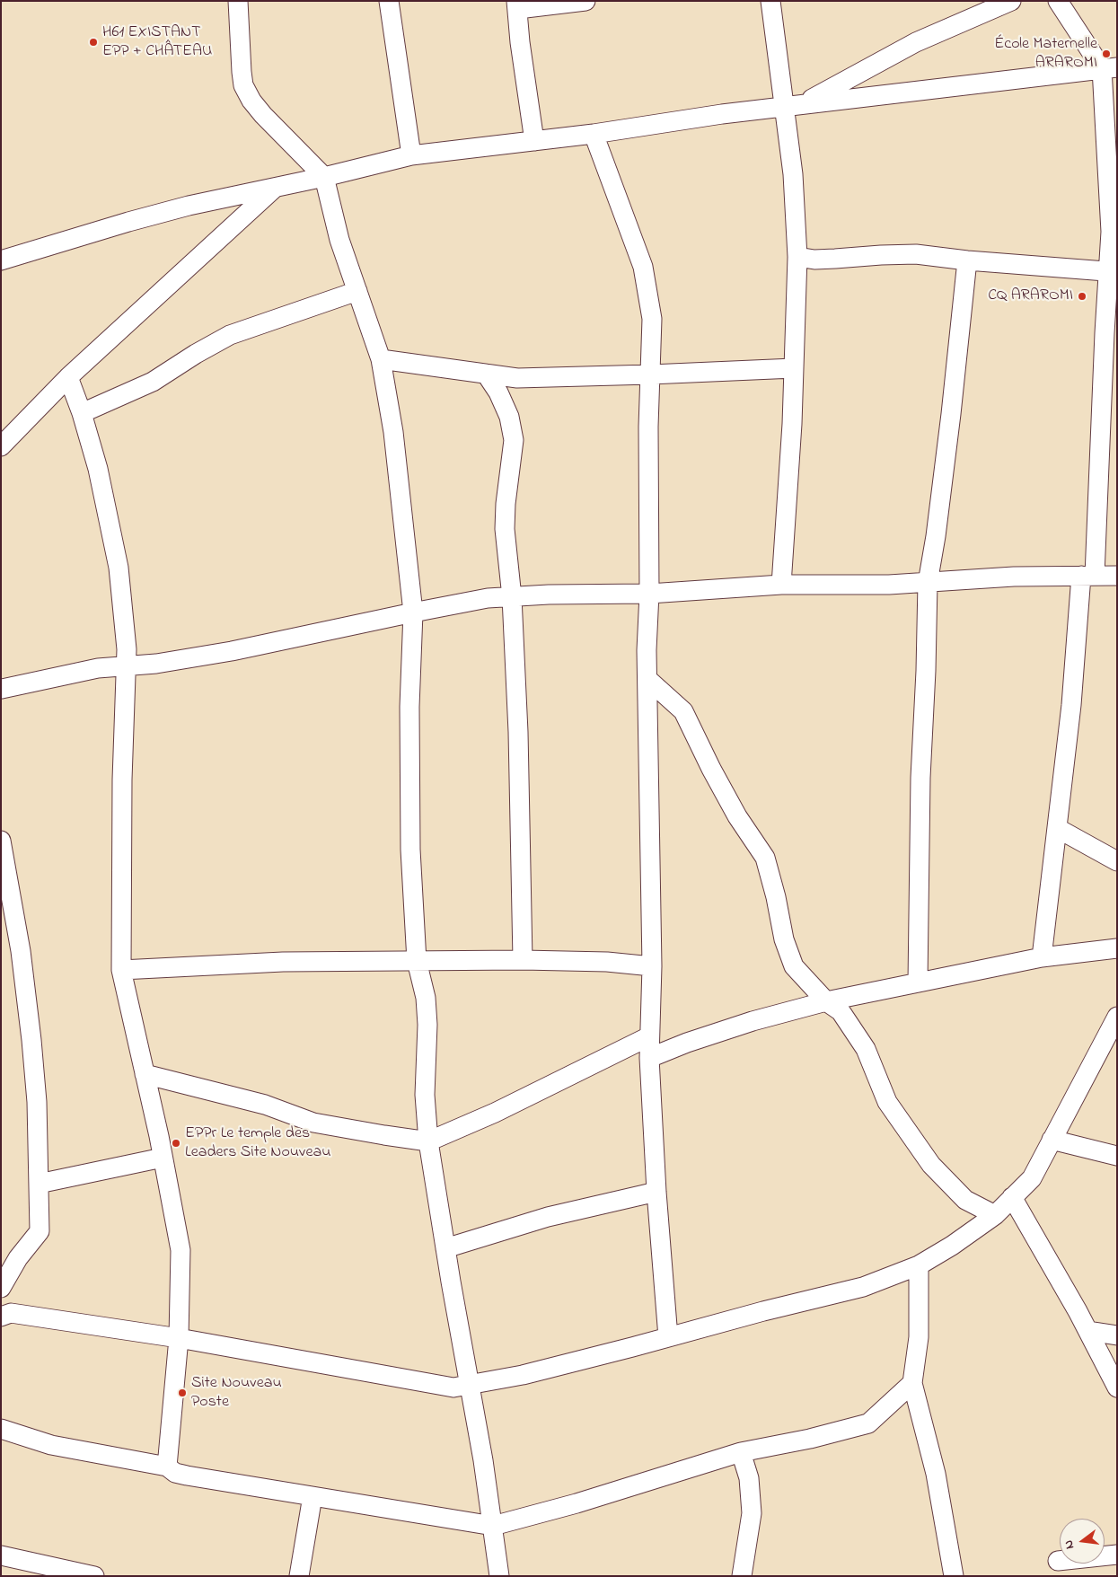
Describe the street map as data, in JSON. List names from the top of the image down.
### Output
{
  "places": [
    "H61 EXISTANT EPP + CHÂTEAU",
    "École Maternelle ARAROMI",
    "CQ ARAROMI",
    "EPPr Le temple des Leaders Site Nouveau",
    "Site Nouveau Poste"
  ],
  "north": "left"
}
